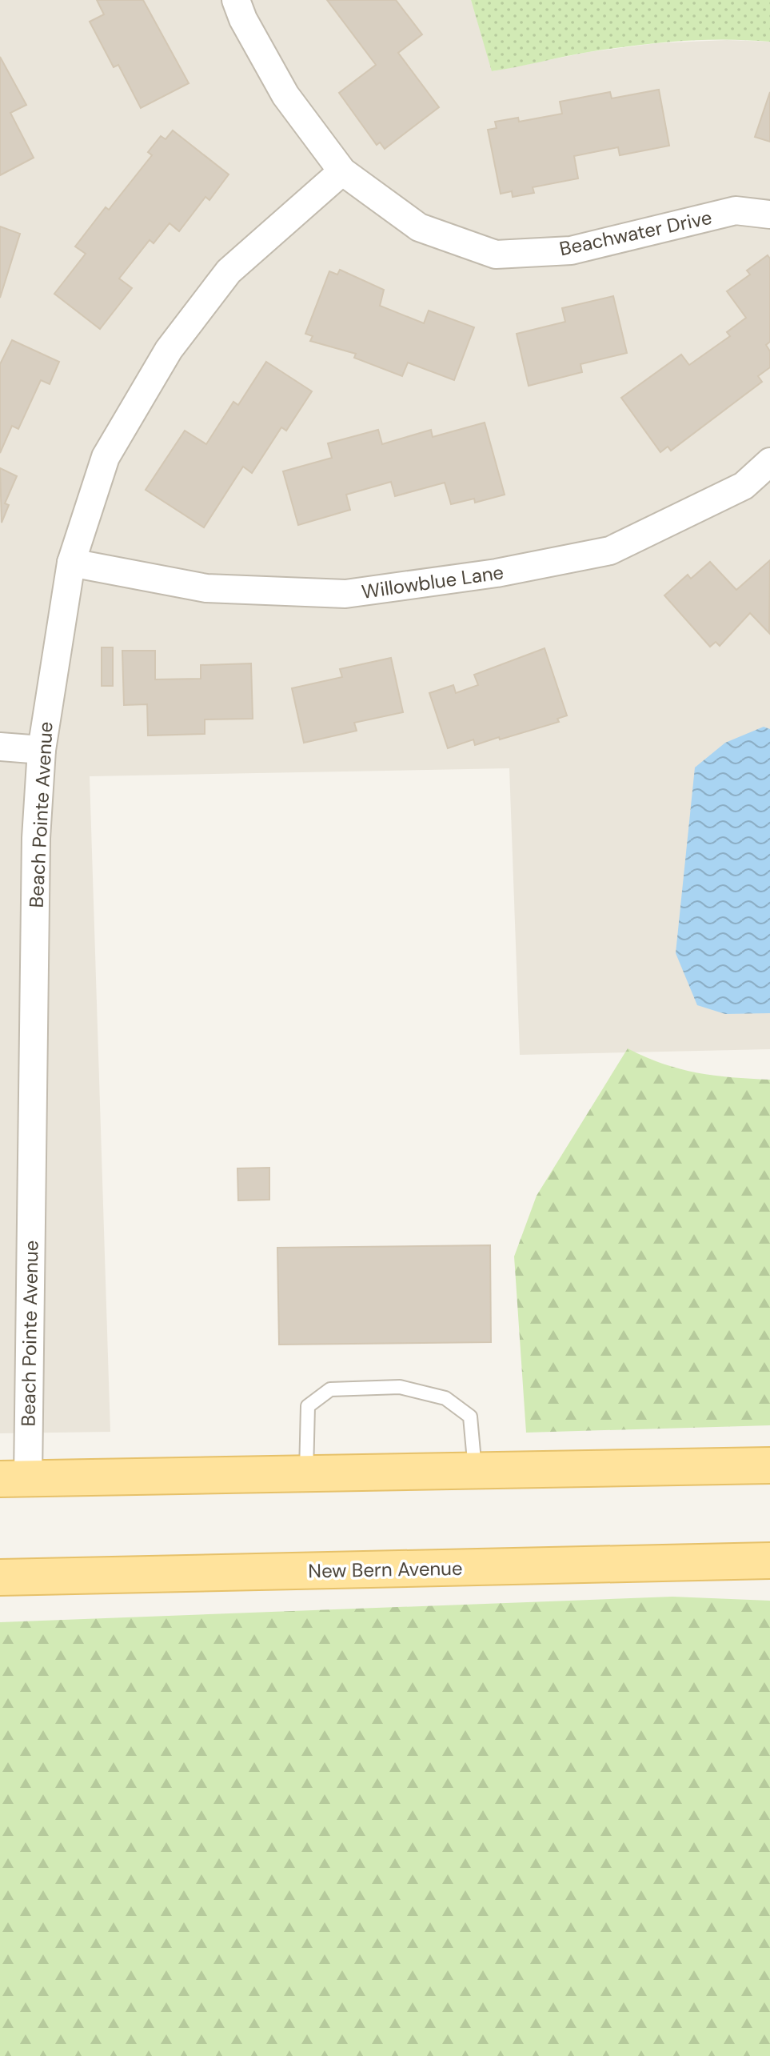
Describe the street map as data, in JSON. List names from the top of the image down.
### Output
{
  "streets": {
    "main road": ["New Bern Avenue"],
    "street": ["Beachwater Drive", "Willowblue Lane", "Beach Pointe Avenue"]
  },
  "crossings": [
    ["Beachwater Drive", "Beach Pointe Avenue"],
    ["Willowblue Lane", "Beach Pointe Avenue"]
  ]
}
